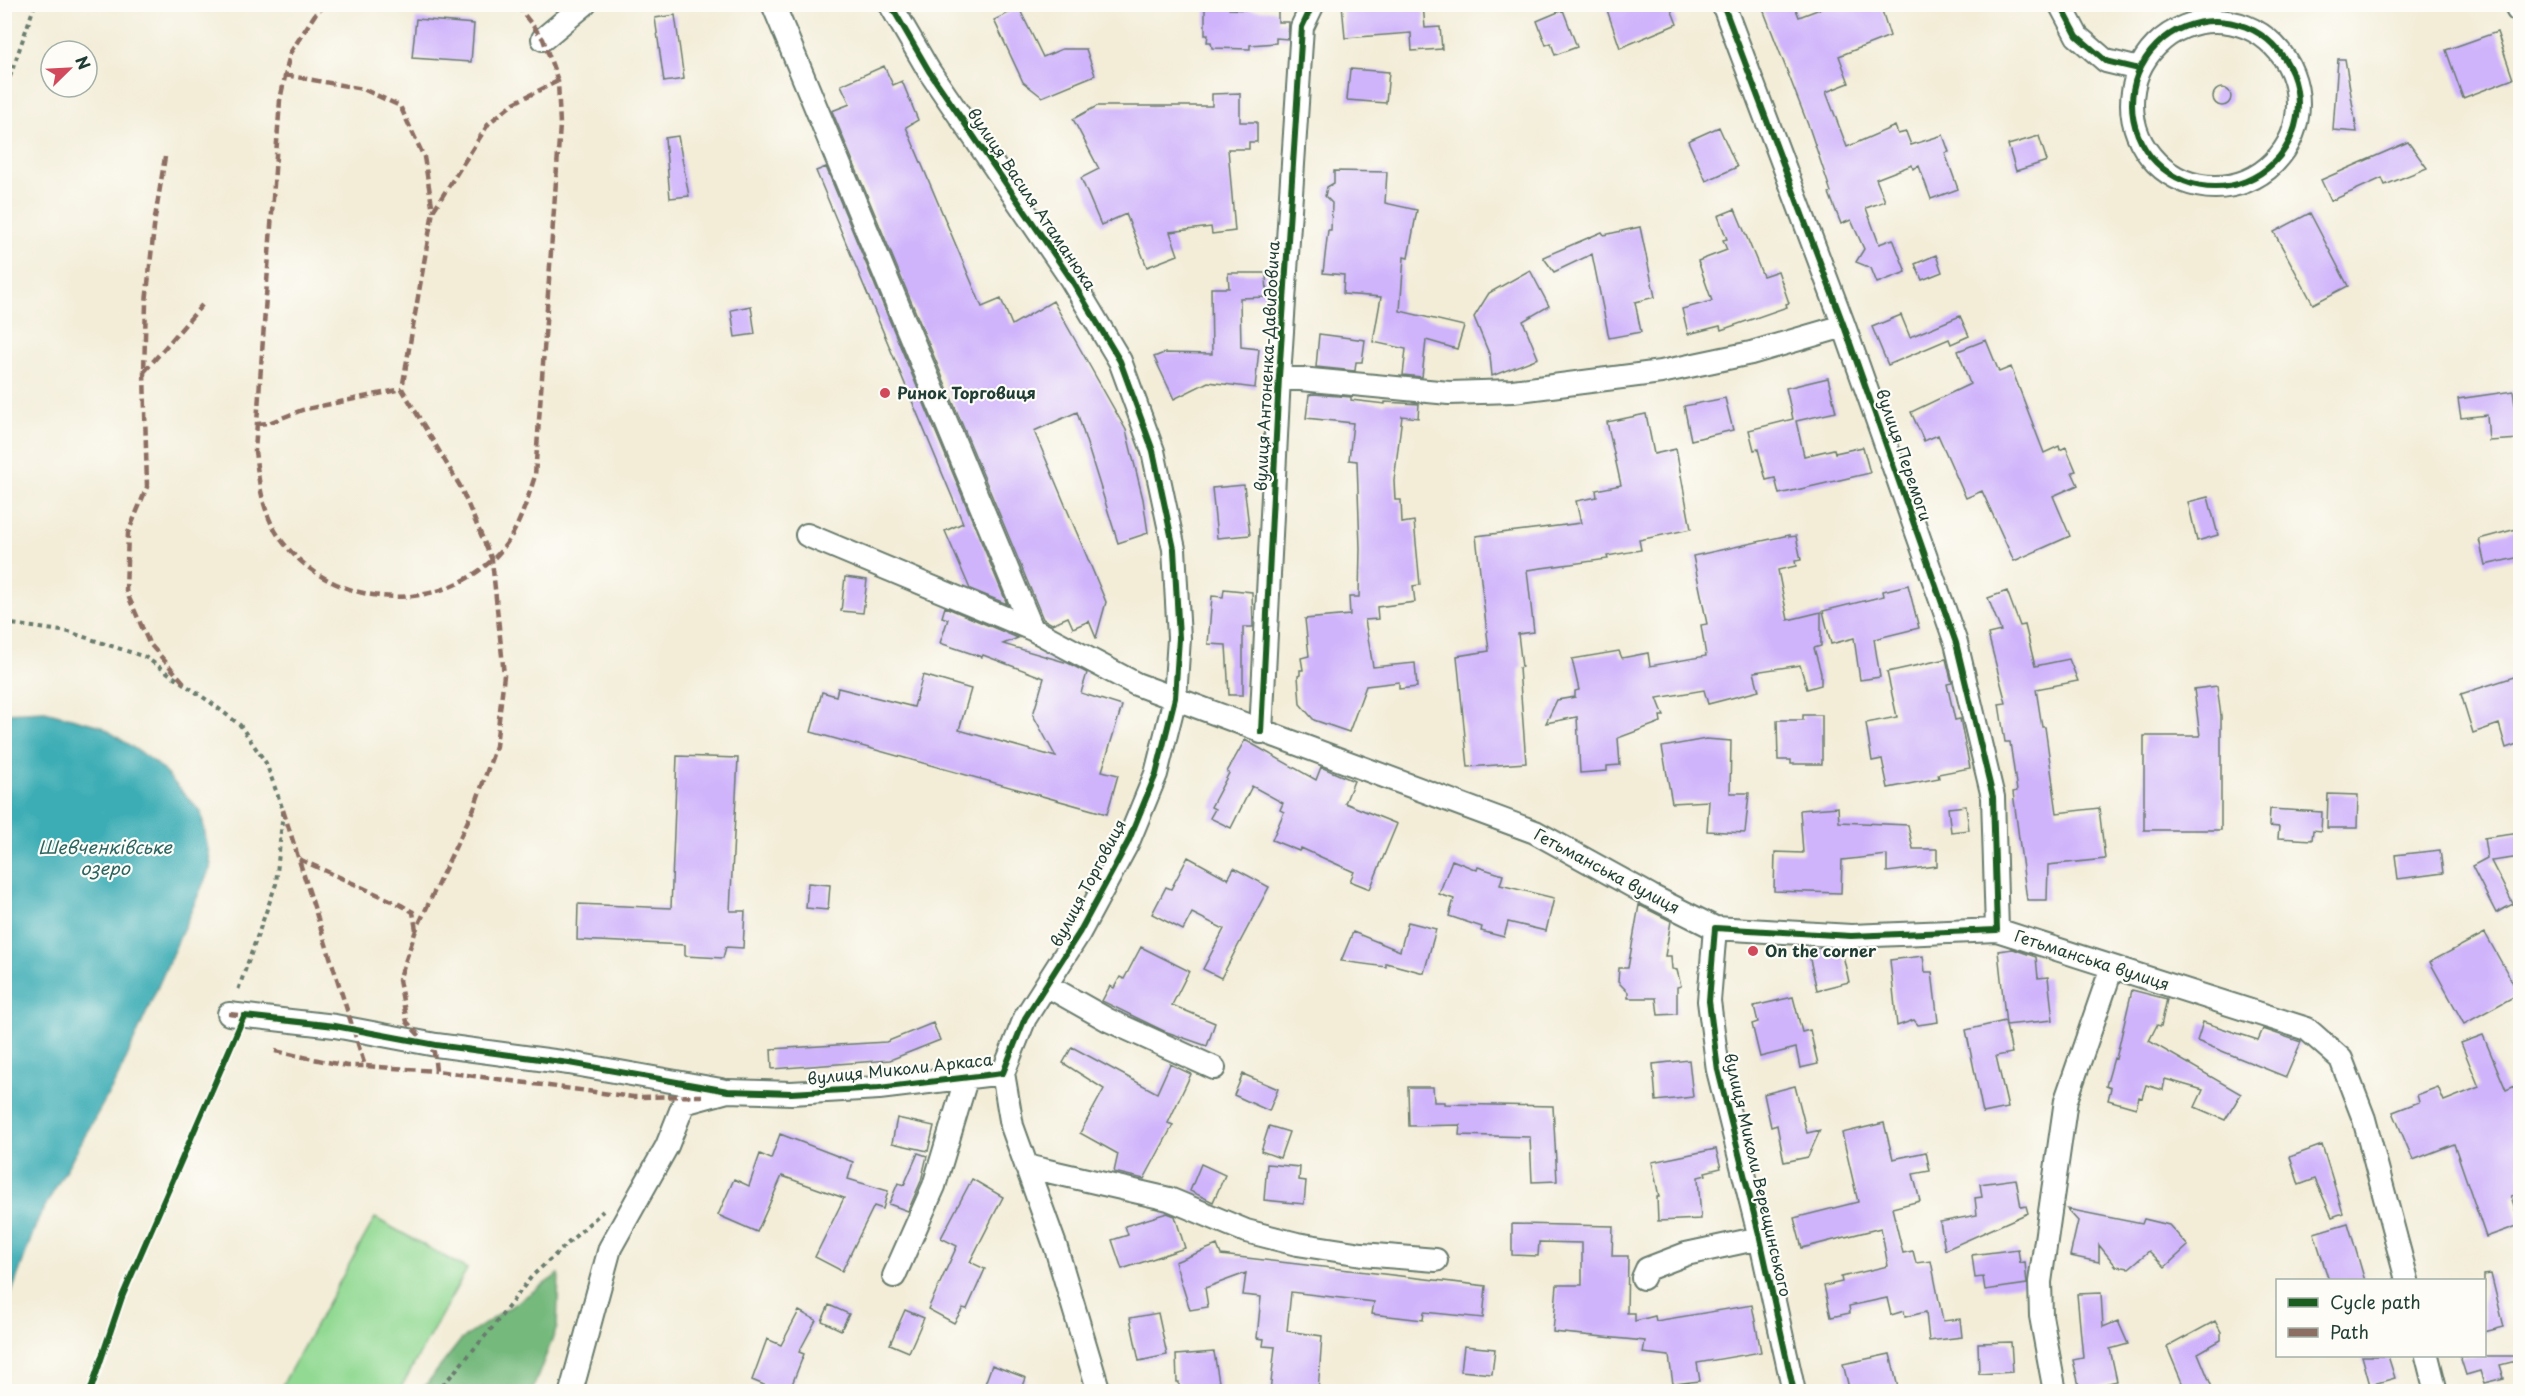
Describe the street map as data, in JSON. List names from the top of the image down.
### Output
{
  "streets": {
    "street": [
      "вулиця Василя Атаманюка",
      "вулиця Антоненка-Давидовича",
      "вулиця Перемоги",
      "Гетьманська вулиця",
      "вулиця Торговиця",
      "вулиця Миколи Аркаса",
      "вулиця Миколи Верещинського"
    ]
  },
  "crossings": [
    ["вулиця Василя Атаманюка", "Гетьманська вулиця"],
    ["вулиця Василя Атаманюка", "вулиця Торговиця"],
    ["вулиця Антоненка-Давидовича", "Гетьманська вулиця"],
    ["вулиця Перемоги", "Гетьманська вулиця"],
    ["Гетьманська вулиця", "вулиця Торговиця"],
    ["Гетьманська вулиця", "вулиця Миколи Верещинського"],
    ["вулиця Торговиця", "вулиця Миколи Аркаса"]
  ],
  "water": ["Шевченківське озеро"],
  "places": ["Ринок Торговиця", "On the corner"],
  "legend": ["Cycle path", "Path"],
  "north": "top right"
}
